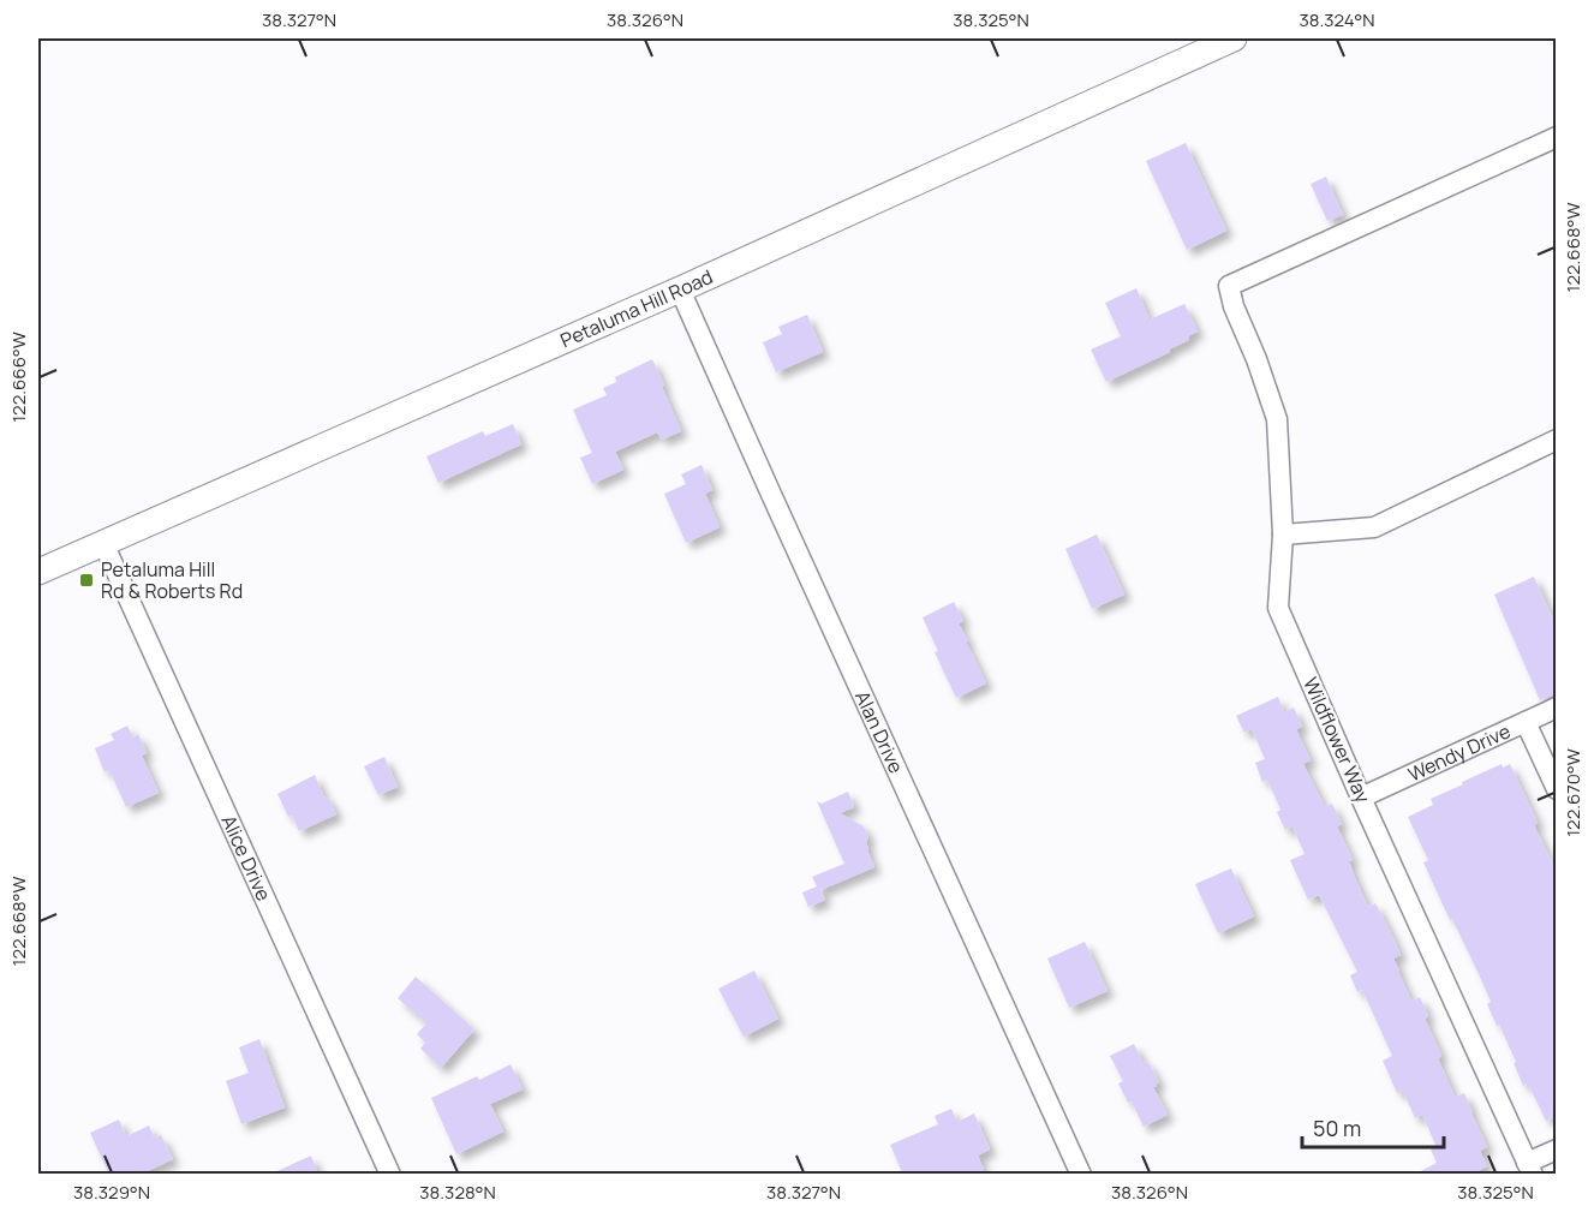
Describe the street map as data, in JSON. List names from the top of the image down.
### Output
{
  "streets": {
    "main road": ["Petaluma Hill Road"],
    "street": [
      "Alan Drive",
      "Wildflower Way",
      "Wendy Drive",
      "Alice Drive"
    ]
  },
  "crossings": [
    ["Petaluma Hill Road", "Alan Drive"],
    ["Petaluma Hill Road", "Alice Drive"],
    ["Wildflower Way", "Wendy Drive"]
  ],
  "places": {
    "transit": ["Petaluma Hill Rd & Roberts Rd"]
  },
  "scale_bar": "50 m",
  "coordinates": [
    "38.327°N",
    "38.326°N",
    "38.325°N",
    "38.324°N",
    "122.668°W",
    "122.666°W",
    "122.670°W",
    "38.329°N",
    "38.328°N"
  ]
}
